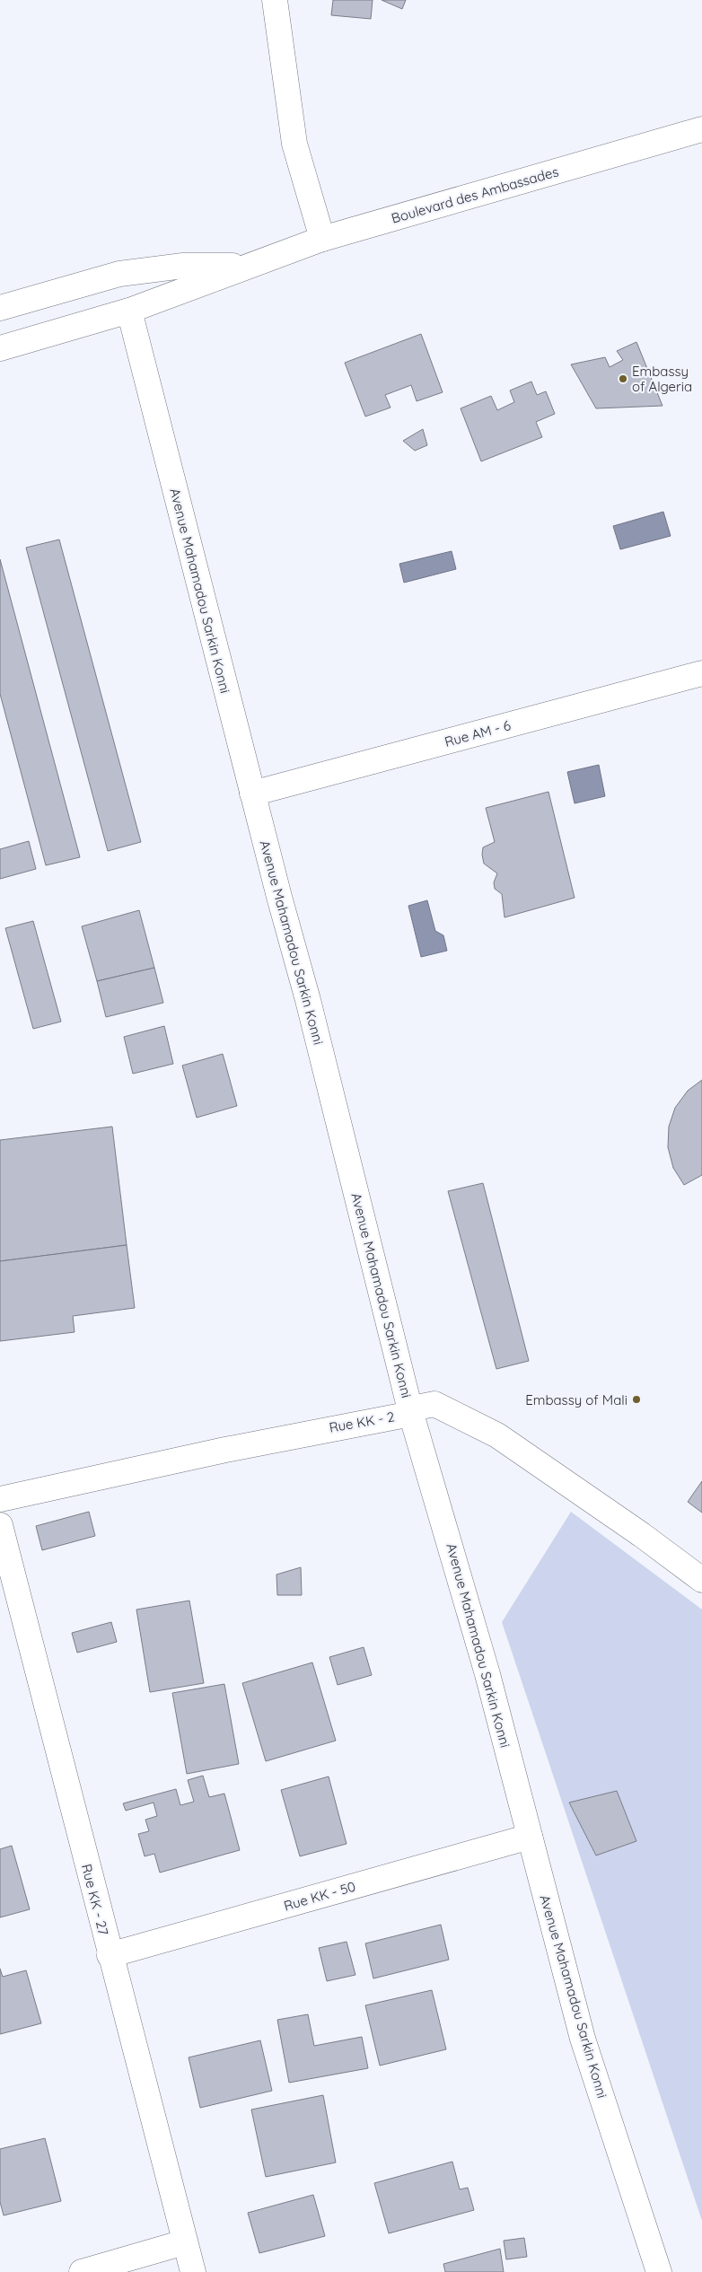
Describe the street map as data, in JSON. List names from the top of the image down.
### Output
{
  "streets": {
    "street": [
      "Boulevard des Ambassades",
      "Avenue Mahamadou Sarkin Konni",
      "Rue AM - 6",
      "Rue KK - 2",
      "Rue KK - 50",
      "Rue KK - 27"
    ]
  },
  "crossings": [
    ["Boulevard des Ambassades", "Avenue Mahamadou Sarkin Konni"],
    ["Avenue Mahamadou Sarkin Konni", "Rue AM - 6"],
    ["Avenue Mahamadou Sarkin Konni", "Rue KK - 2"],
    ["Avenue Mahamadou Sarkin Konni", "Rue KK - 50"],
    ["Rue KK - 50", "Rue KK - 27"]
  ],
  "places": ["Embassy of Algeria", "Embassy of Mali"]
}
